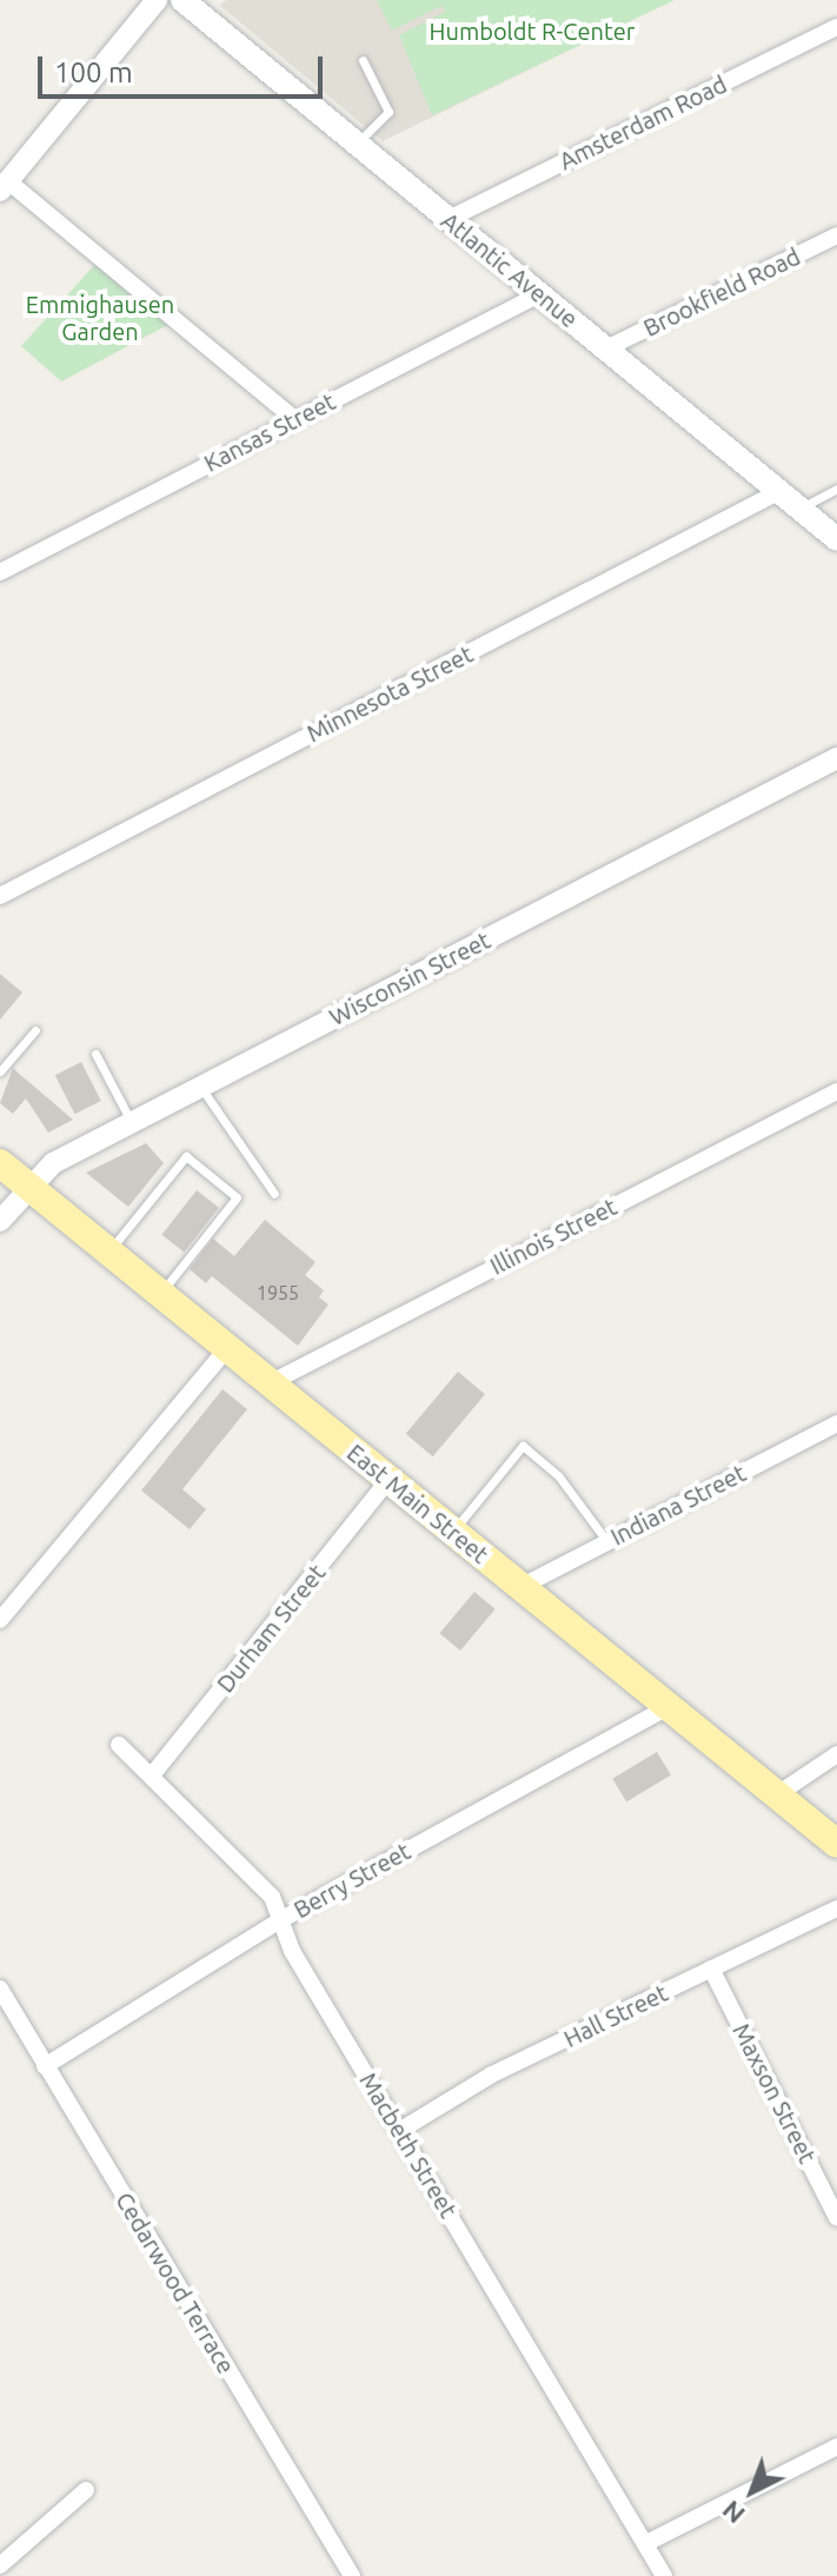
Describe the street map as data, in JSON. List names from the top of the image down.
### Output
{
  "streets": {
    "main road": ["Atlantic Avenue", "East Main Street"],
    "street": [
      "Amsterdam Road",
      "Brookfield Road",
      "Kansas Street",
      "Minnesota Street",
      "Wisconsin Street",
      "Illinois Street",
      "Indiana Street",
      "Durham Street",
      "Berry Street",
      "Hall Street",
      "Maxson Street",
      "Macbeth Street",
      "Cedarwood Terrace"
    ]
  },
  "crossings": [
    ["Amsterdam Road", "Atlantic Avenue"],
    ["Atlantic Avenue", "Brookfield Road"],
    ["Atlantic Avenue", "Kansas Street"],
    ["Atlantic Avenue", "Minnesota Street"],
    ["Wisconsin Street", "East Main Street"],
    ["Illinois Street", "East Main Street"],
    ["East Main Street", "Indiana Street"],
    ["East Main Street", "Durham Street"],
    ["East Main Street", "Berry Street"],
    ["Durham Street", "Macbeth Street"],
    ["Berry Street", "Macbeth Street"],
    ["Berry Street", "Cedarwood Terrace"],
    ["Hall Street", "Maxson Street"],
    ["Hall Street", "Macbeth Street"]
  ],
  "parks": ["Humboldt R-Center", "Emmighausen Garden"],
  "house_numbers": ["1955"],
  "scale_bar": "100 m",
  "north": "bottom left"
}
